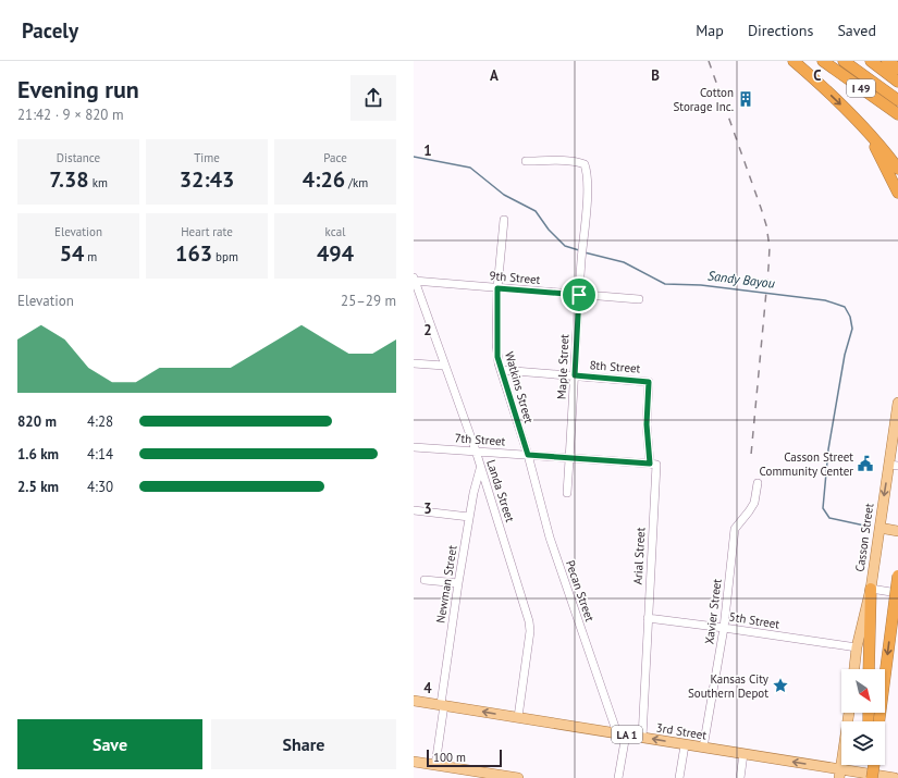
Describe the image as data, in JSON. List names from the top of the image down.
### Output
{
  "streets": {
    "highway": ["I 49"],
    "main road": ["Casson Street", "3rd Street", "LA 1"],
    "street": [
      "9th Street",
      "Maple Street",
      "8th Street",
      "Watkins Street",
      "7th Street",
      "Landa Street",
      "Arial Street",
      "Newman Street",
      "Pecan Street",
      "Xavier Street",
      "5th Street"
    ]
  },
  "crossings": [
    ["9th Street", "Maple Street"],
    ["9th Street", "Watkins Street"],
    ["9th Street", "Landa Street"],
    ["Maple Street", "8th Street"],
    ["Maple Street", "7th Street"],
    ["8th Street", "Watkins Street"],
    ["8th Street", "Arial Street"],
    ["Watkins Street", "7th Street"],
    ["Watkins Street", "Pecan Street"],
    ["7th Street", "Landa Street"],
    ["7th Street", "Arial Street"],
    ["7th Street", "Pecan Street"],
    ["Landa Street", "Newman Street"],
    ["Landa Street", "3rd Street"],
    ["Casson Street", "5th Street"],
    ["Arial Street", "5th Street"],
    ["Arial Street", "3rd Street"],
    ["Newman Street", "3rd Street"],
    ["Pecan Street", "3rd Street"],
    ["Xavier Street", "5th Street"],
    ["Xavier Street", "3rd Street"]
  ],
  "water": ["Sandy Bayou"],
  "places": {
    "building": ["Cotton Storage Inc."],
    "public building": ["Casson Street Community Center"],
    "place": ["Kansas City Southern Depot"]
  },
  "scale_bar": "100 m",
  "north": "bottom right",
  "page": {
    "header": "Pacely",
    "nav": ["Map", "Directions", "Saved"],
    "heading": ["Evening run", "21:42 · 9 × 820 m"],
    "stats": [
      ["Distance", "7.38 km"],
      ["Time", "32:43"],
      ["Pace", "4:26 /km"],
      ["Elevation", "54 m"],
      ["Heart rate", "163 bpm"],
      ["kcal", "494"]
    ],
    "chart": ["Elevation", "25–29 m"],
    "list": [
      {
        "name": "820 m",
        "note": "4:28"
      },
      {
        "name": "1.6 km",
        "note": "4:14"
      },
      {
        "name": "2.5 km",
        "note": "4:30"
      }
    ],
    "buttons": ["Save", "Share"],
    "scale": "100 m"
  },
  "grid": {
    "columns": ["A", "B", "C"],
    "rows": [
      "1",
      "2",
      "3",
      "4"
    ]
  }
}
